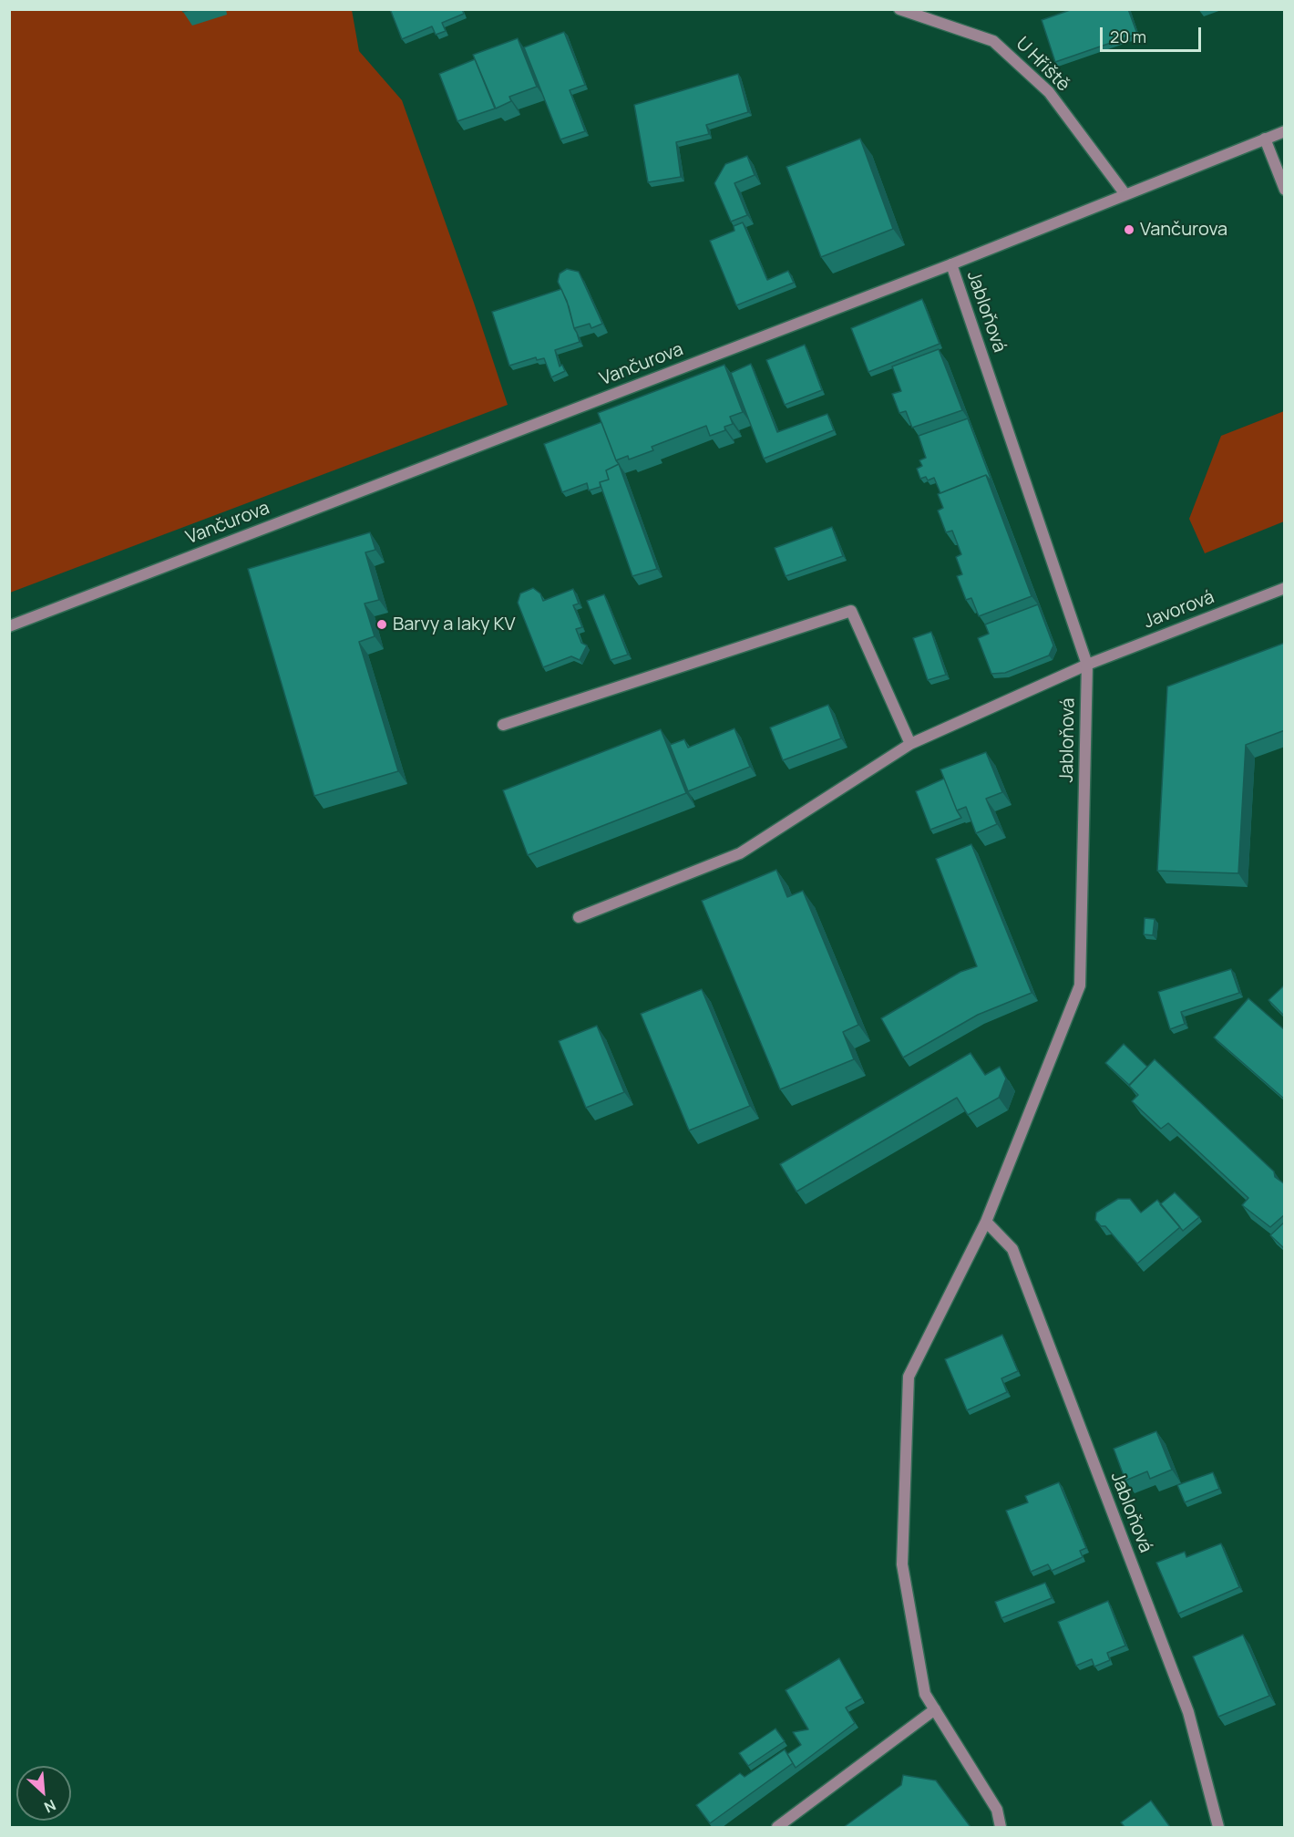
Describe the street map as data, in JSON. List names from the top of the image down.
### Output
{
  "streets": {
    "street": [
      "U Hřiště",
      "Jabloňová",
      "Vančurova",
      "Javorová"
    ]
  },
  "crossings": [
    ["U Hřiště", "Vančurova"],
    ["Jabloňová", "Vančurova"],
    ["Jabloňová", "Javorová"]
  ],
  "places": ["Vančurova", "Barvy a laky KV"],
  "scale_bar": "20 m",
  "north": "bottom right"
}
